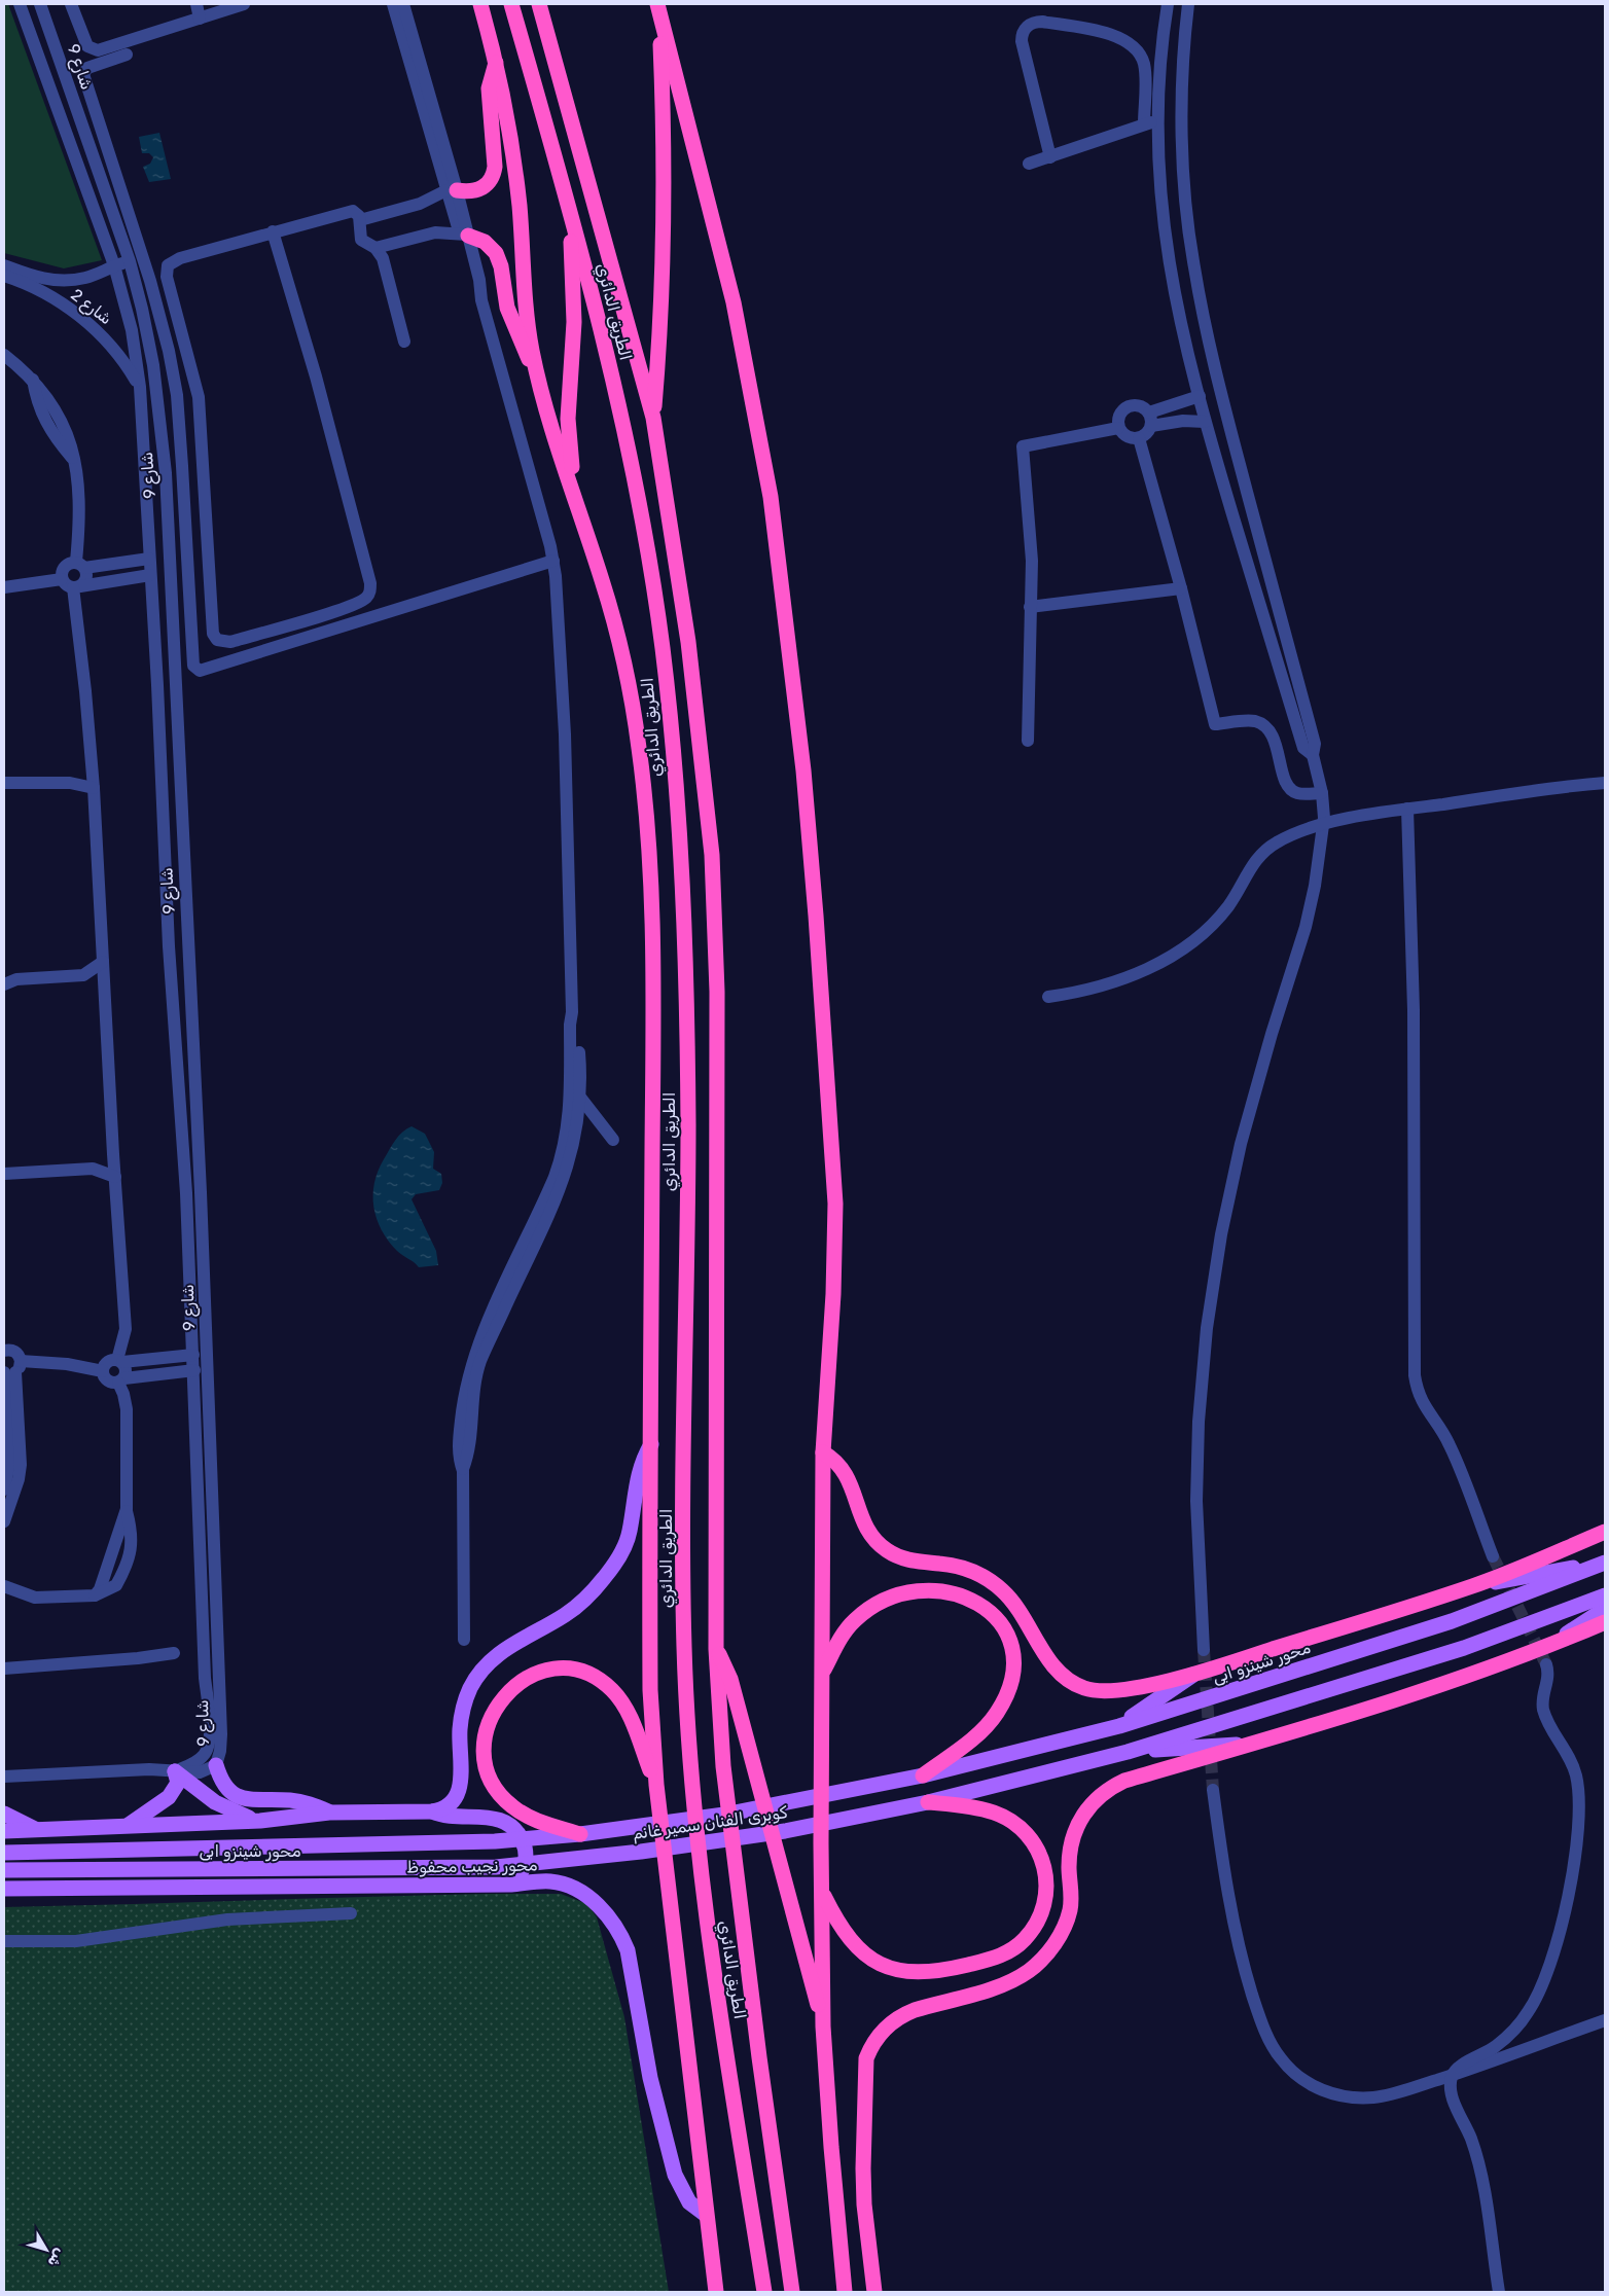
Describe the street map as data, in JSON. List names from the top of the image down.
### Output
{
  "streets": {
    "highway": ["الطريق الدائري"],
    "main road": ["محور شينزو ابى", "كوبرى الفنان سمير غانم", "محور نجيب محفوظ"],
    "street": ["شارع 9", "شارع 2"]
  },
  "crossings": [
    ["شارع 9", "شارع 2"],
    ["الطريق الدائري", "محور نجيب محفوظ"],
    ["محور شينزو ابى", "كوبرى الفنان سمير غانم"]
  ],
  "north": "bottom right"
}
